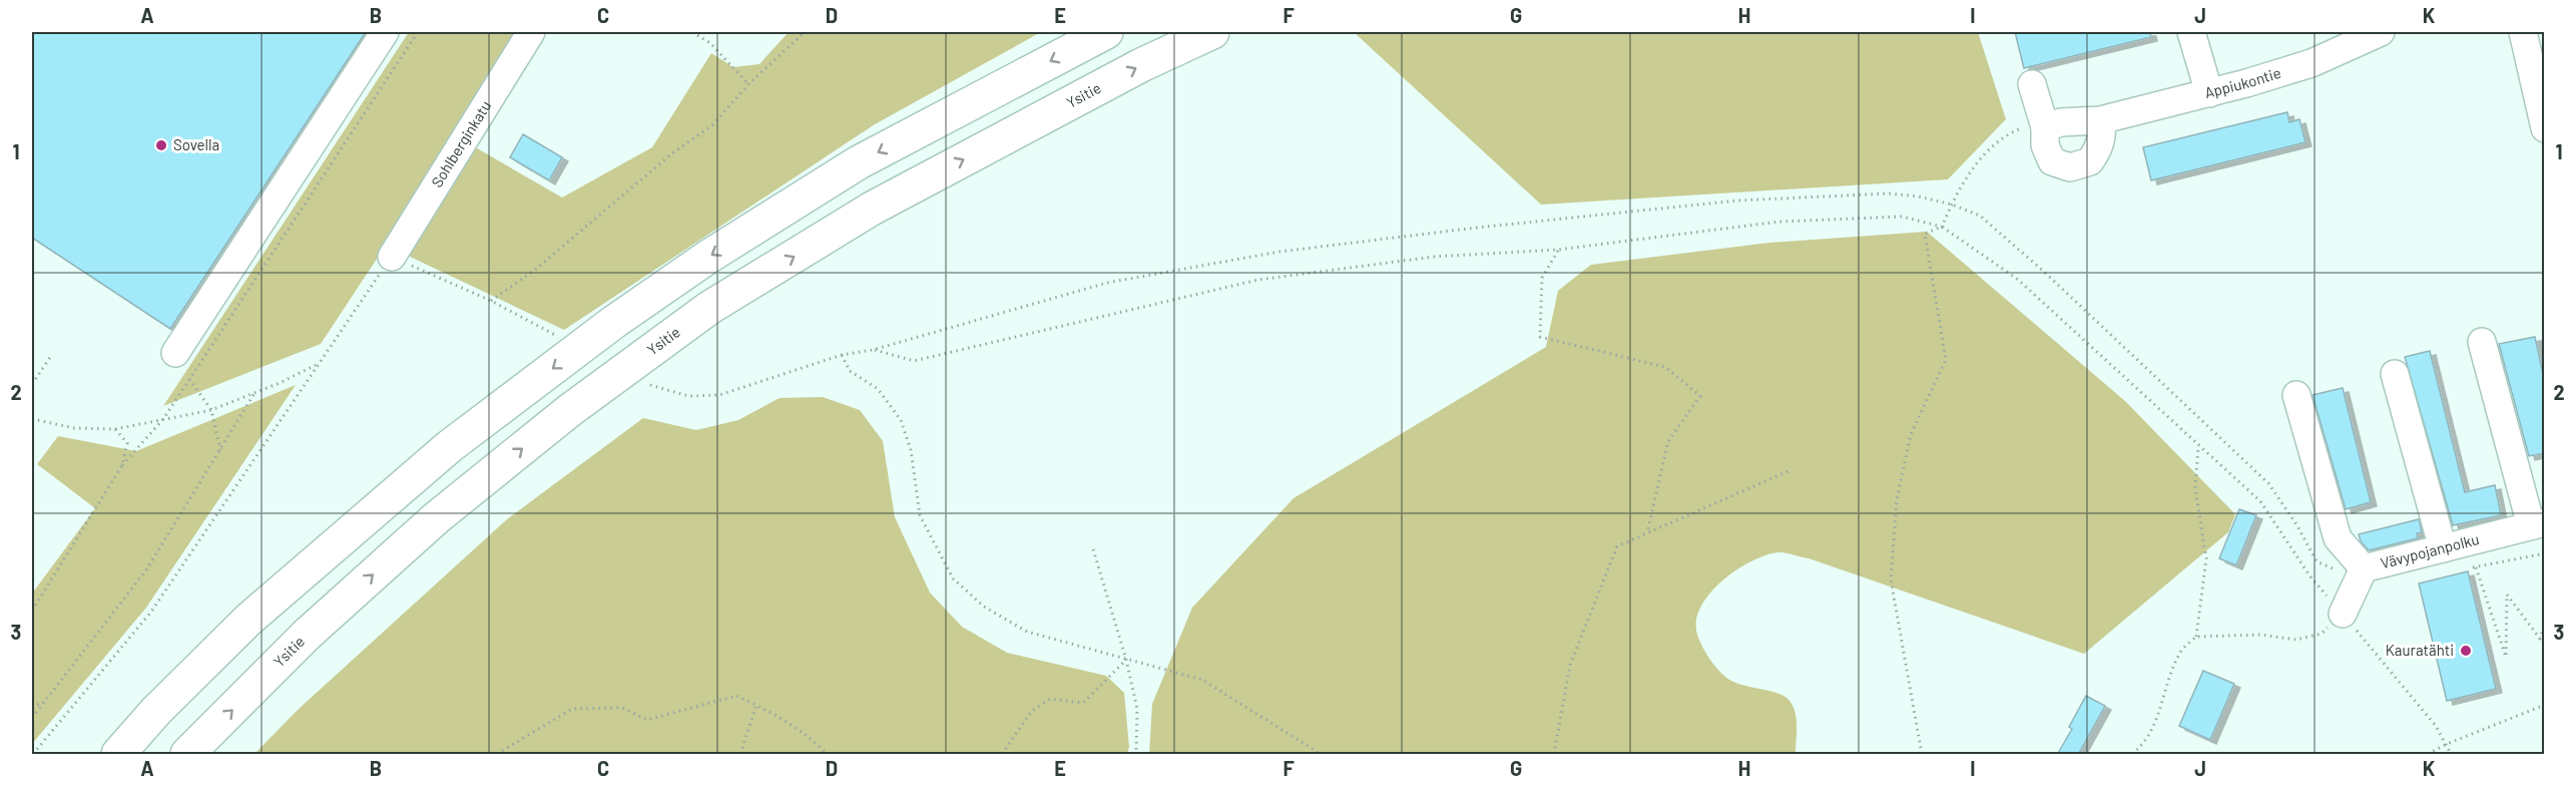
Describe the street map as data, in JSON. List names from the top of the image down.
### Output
{
  "streets": {
    "highway": ["Ysitie"],
    "street": ["Appiukontie", "Sohlberginkatu", "Vävypojanpolku"]
  },
  "places": ["Sovella", "Kauratähti"],
  "grid": {
    "columns": [
      "A",
      "B",
      "C",
      "D",
      "E",
      "F",
      "G",
      "H",
      "I",
      "J",
      "K"
    ],
    "rows": ["1", "2", "3"]
  }
}
